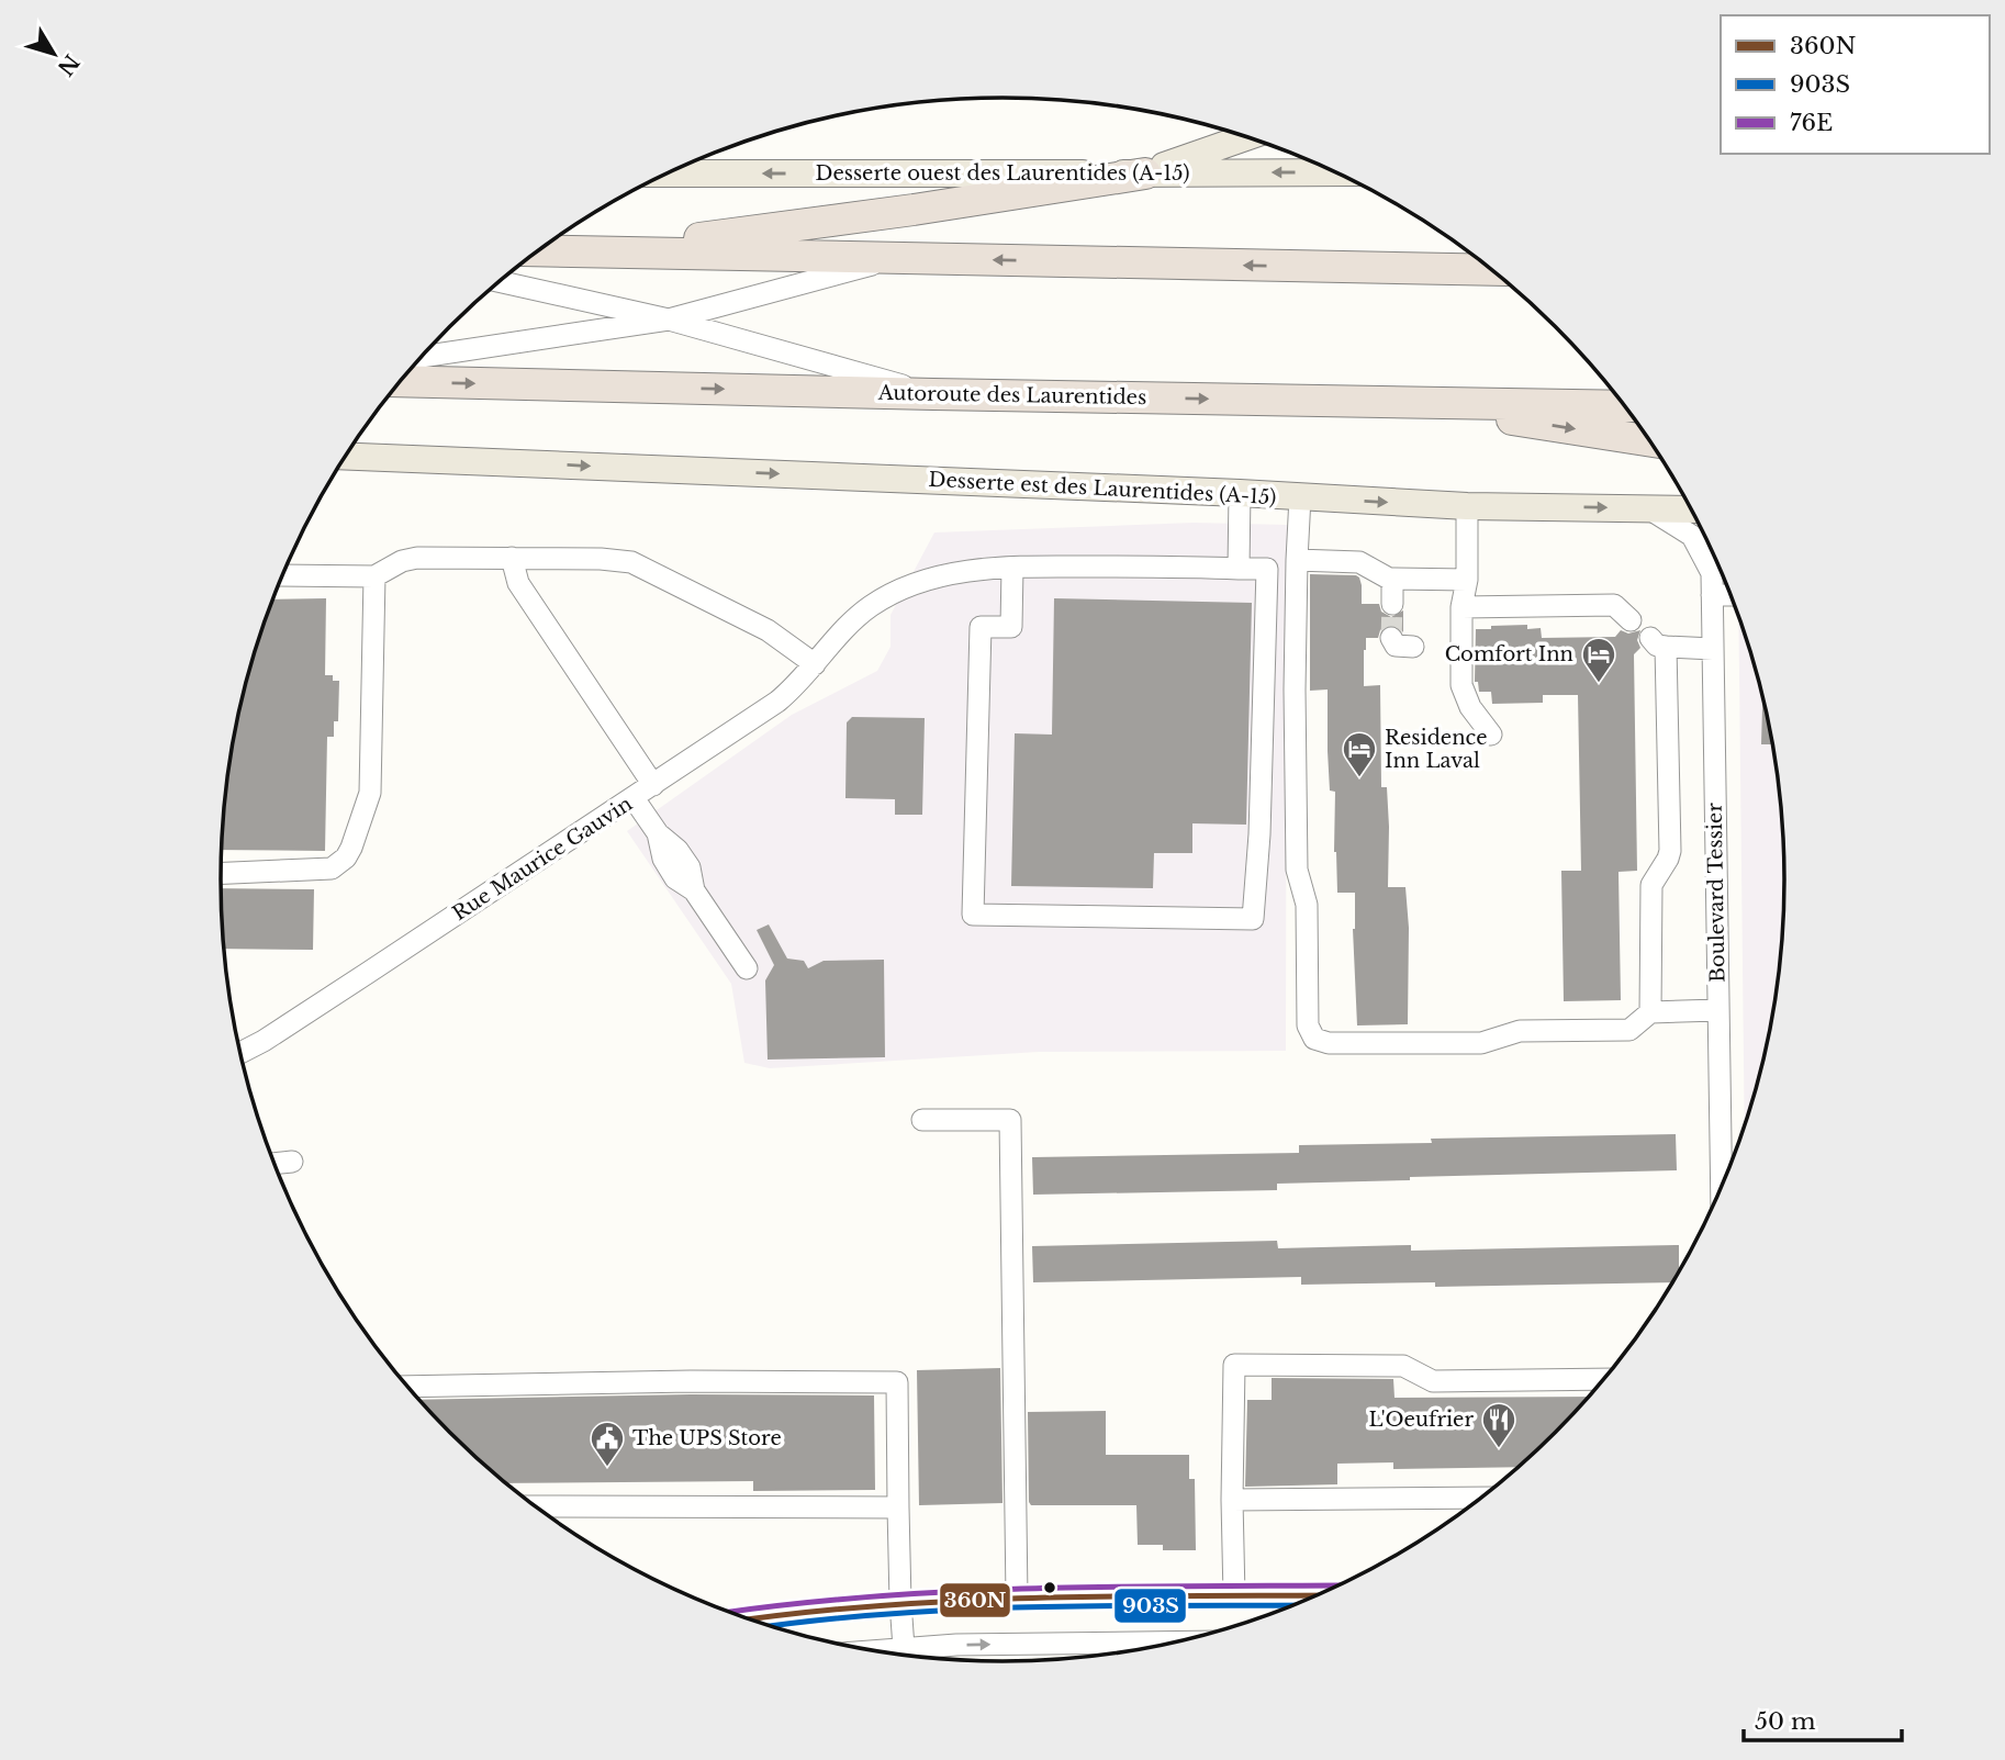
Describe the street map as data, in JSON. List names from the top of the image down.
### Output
{
  "streets": {
    "highway": ["Autoroute des Laurentides"],
    "main road": ["Desserte ouest des Laurentides (A-15)", "Desserte est des Laurentides (A-15)"],
    "street": ["Rue Maurice Gauvin", "Boulevard Tessier"]
  },
  "crossings": [
    ["Desserte est des Laurentides (A-15)", "Boulevard Tessier"]
  ],
  "one_way": ["Desserte ouest des Laurentides (A-15)", "Desserte est des Laurentides (A-15)"],
  "places": {
    "hotel": ["Comfort Inn", "Residence Inn Laval"],
    "restaurant": ["L'Oeufrier"],
    "public building": ["The UPS Store"]
  },
  "lines": ["transit line 76E", "transit line 360N", "transit line 903S"],
  "legend": ["360N", "903S", "76E"],
  "scale_bar": "50 m",
  "north": "bottom right"
}
